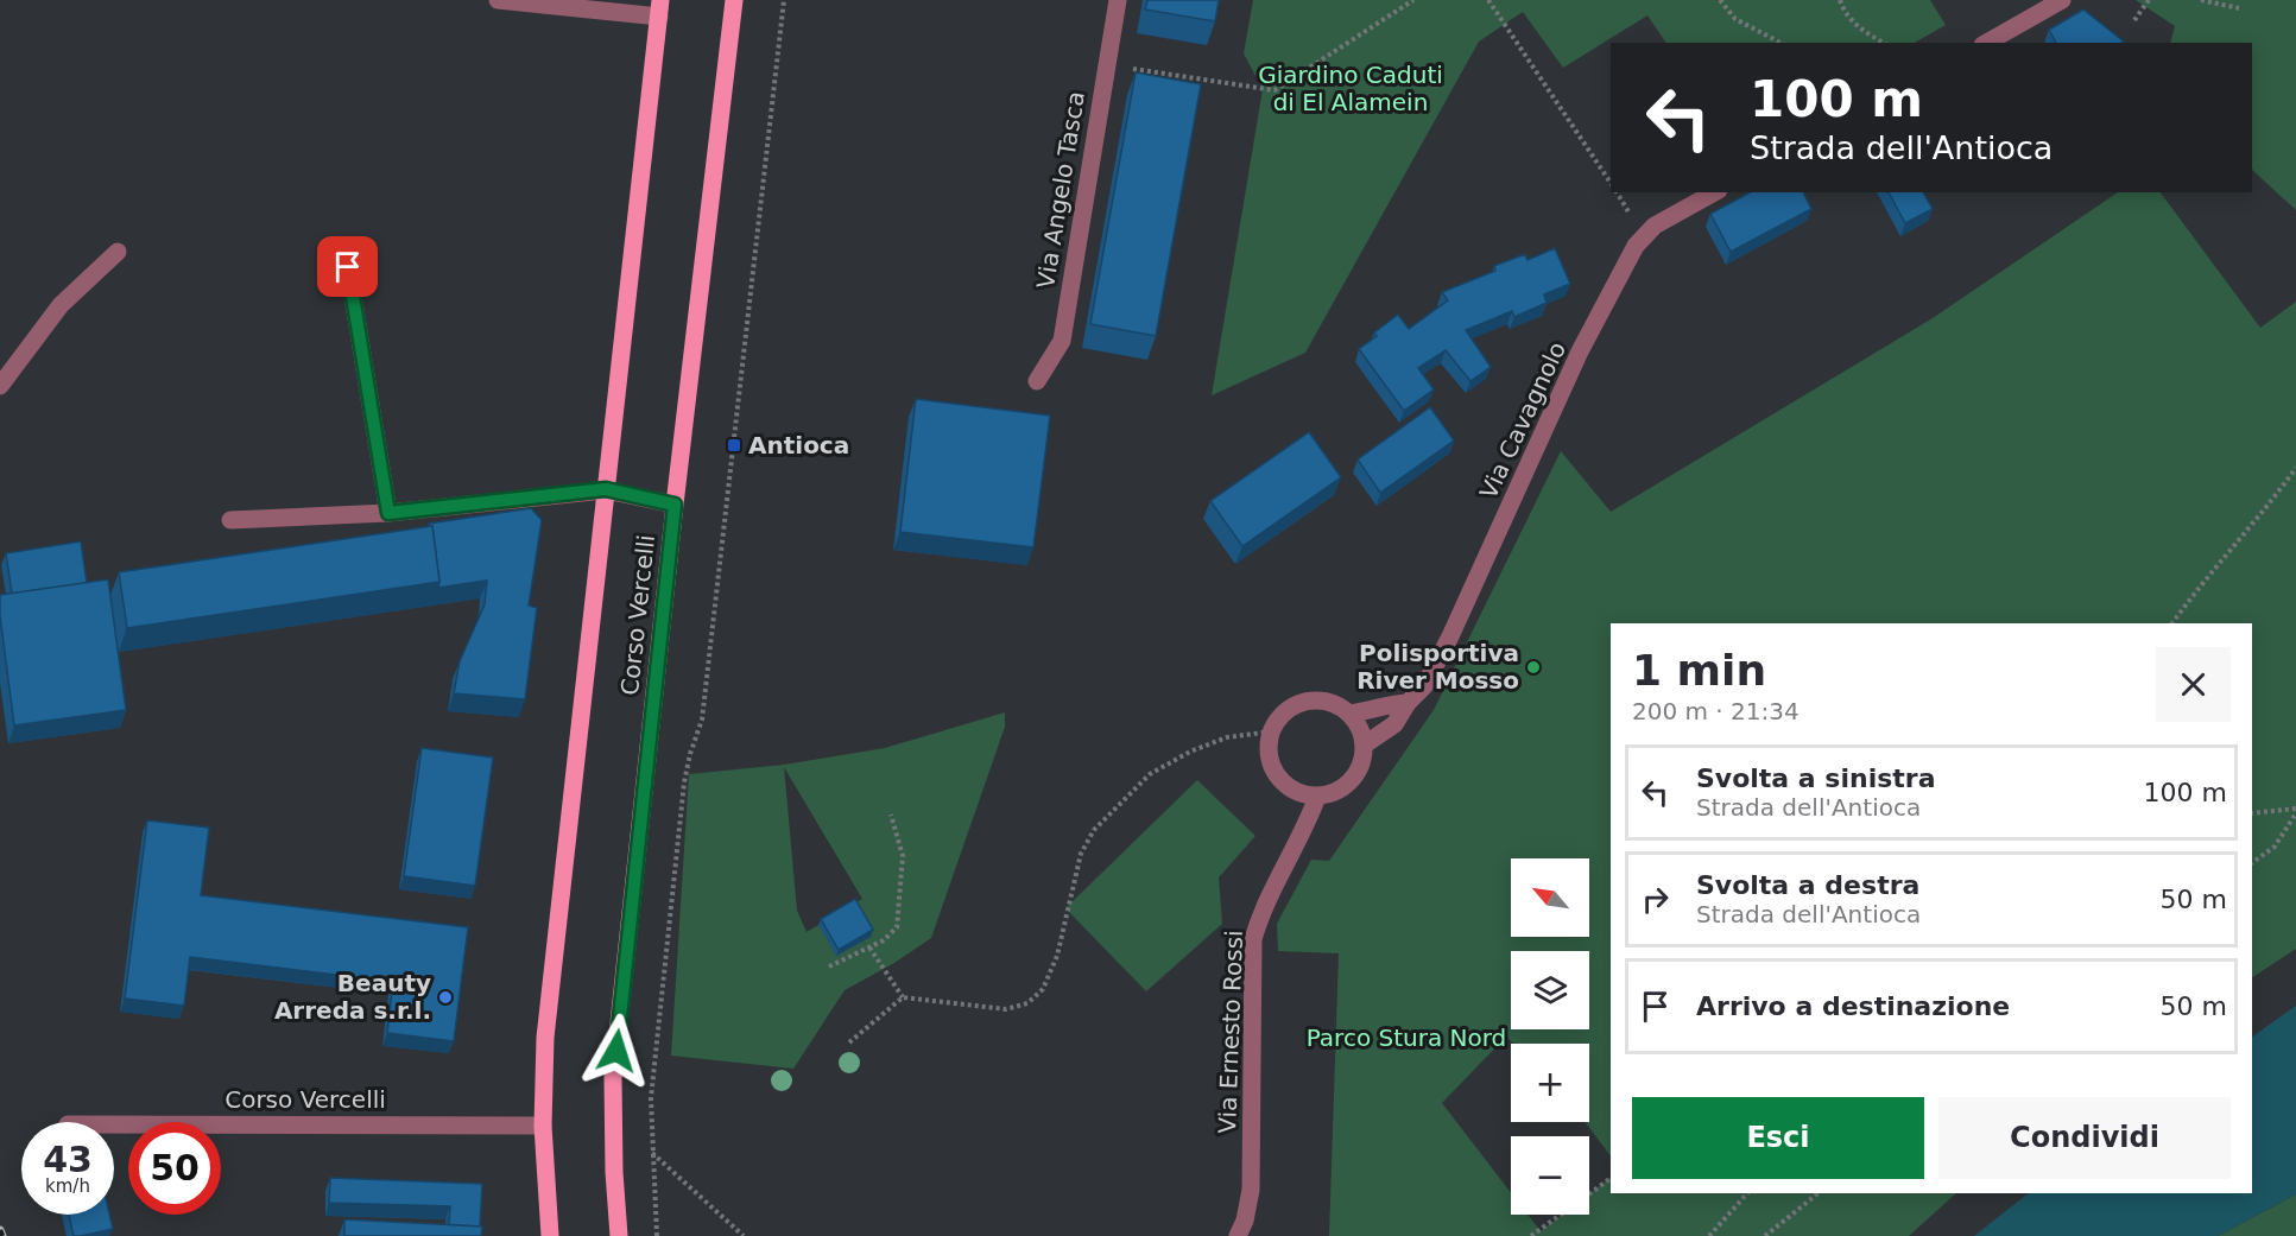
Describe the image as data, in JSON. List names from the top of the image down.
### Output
{
  "streets": {
    "main road": ["Corso Vercelli"],
    "street": ["Via Angelo Tasca", "Via Cavagnolo", "Via Ernesto Rossi"]
  },
  "crossings": [
    ["Via Cavagnolo", "Via Ernesto Rossi"]
  ],
  "parks": ["Giardino Caduti di El Alamein", "Parco Stura Nord"],
  "places": {
    "transit": ["Antioca"],
    "other": ["Polisportiva River Mosso", "Beauty Arreda s.r.l."]
  },
  "north": "top left",
  "page": {
    "turn": ["100 m", "Strada dell'Antioca"],
    "heading": ["1 min", "200 m · 21:34"],
    "list": [
      {
        "name": "Svolta a sinistra",
        "note": "Strada dell'Antioca",
        "value": "100 m"
      },
      {
        "name": "Svolta a destra",
        "note": "Strada dell'Antioca",
        "value": "50 m"
      },
      {
        "name": "Arrivo a destinazione",
        "value": "50 m"
      }
    ],
    "map_buttons": ["+", "−"],
    "buttons": ["Esci", "Condividi"],
    "speed": "43 km/h",
    "limit": "50"
  }
}
